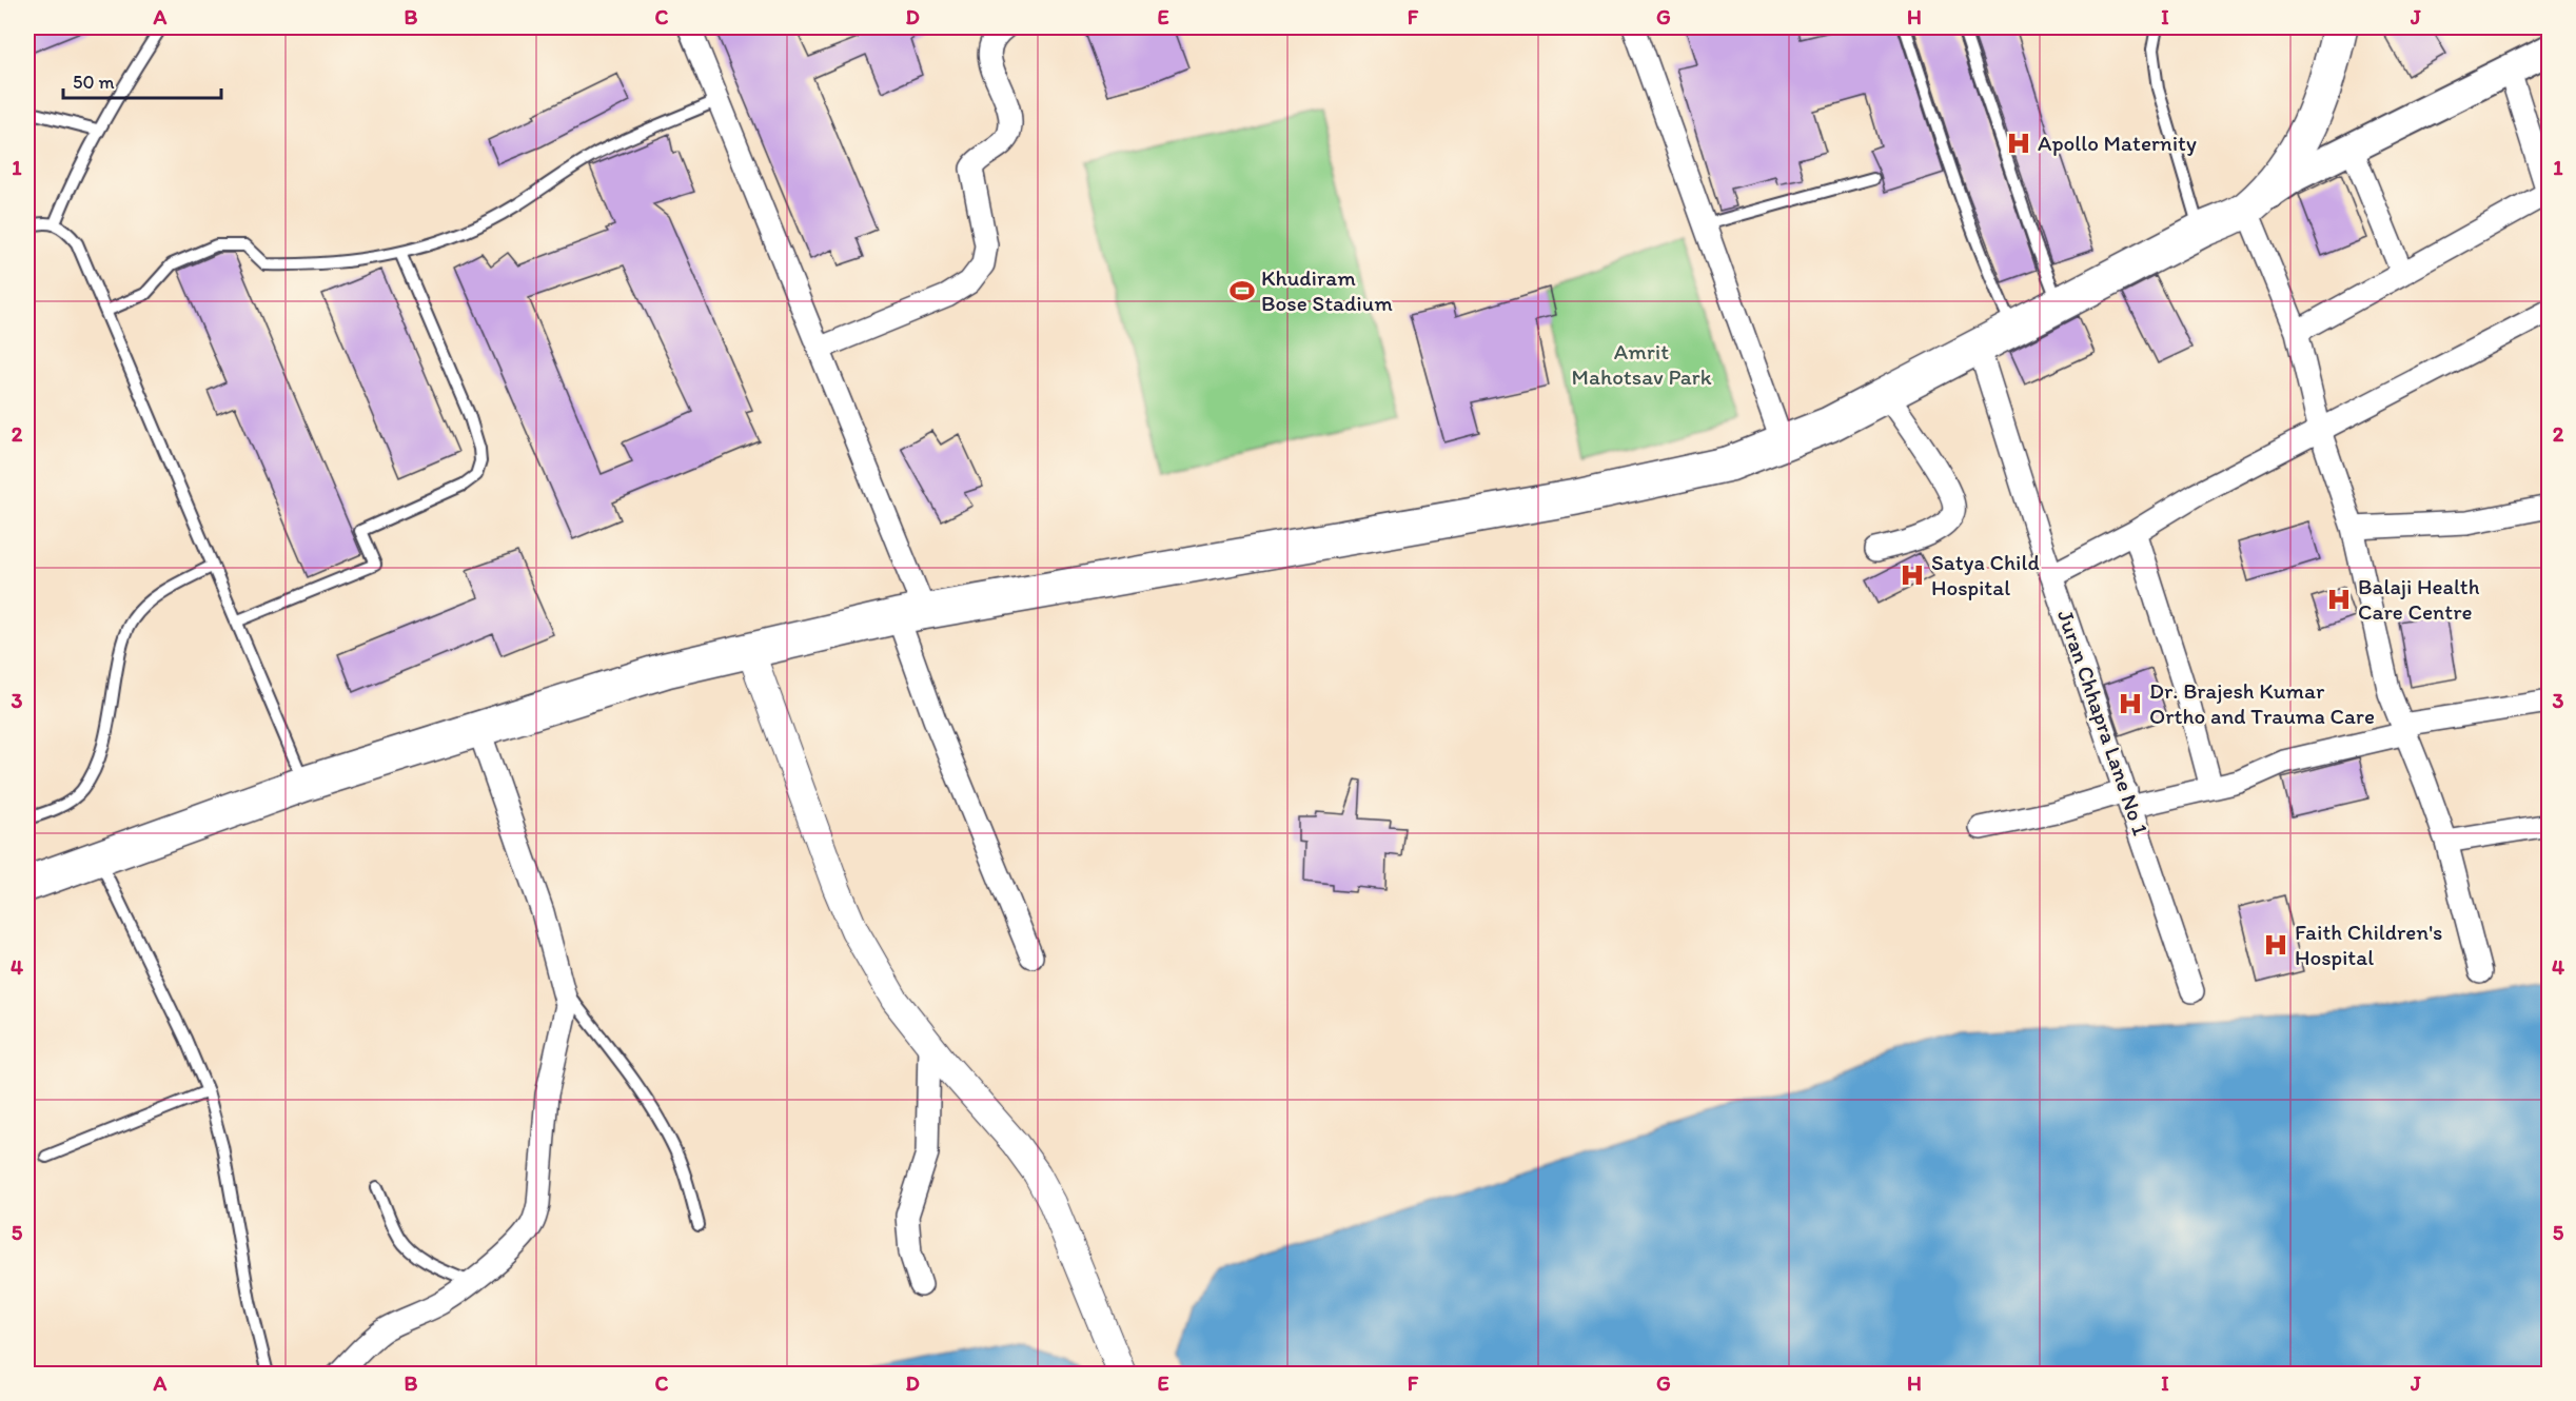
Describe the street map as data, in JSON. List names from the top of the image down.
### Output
{
  "streets": {
    "street": ["Juran Chhapra Lane No 1"]
  },
  "parks": ["Amrit Mahotsav Park"],
  "places": {
    "hospital": [
      "Apollo Maternity",
      "Satya Child Hospital",
      "Balaji Health Care Centre",
      "Dr. Brajesh Kumar Ortho and Trauma Care",
      "Faith Children's Hospital"
    ],
    "sports": ["Khudiram Bose Stadium"]
  },
  "scale_bar": "50 m",
  "grid": {
    "columns": [
      "A",
      "B",
      "C",
      "D",
      "E",
      "F",
      "G",
      "H",
      "I",
      "J"
    ],
    "rows": [
      "1",
      "2",
      "3",
      "4",
      "5"
    ]
  }
}
